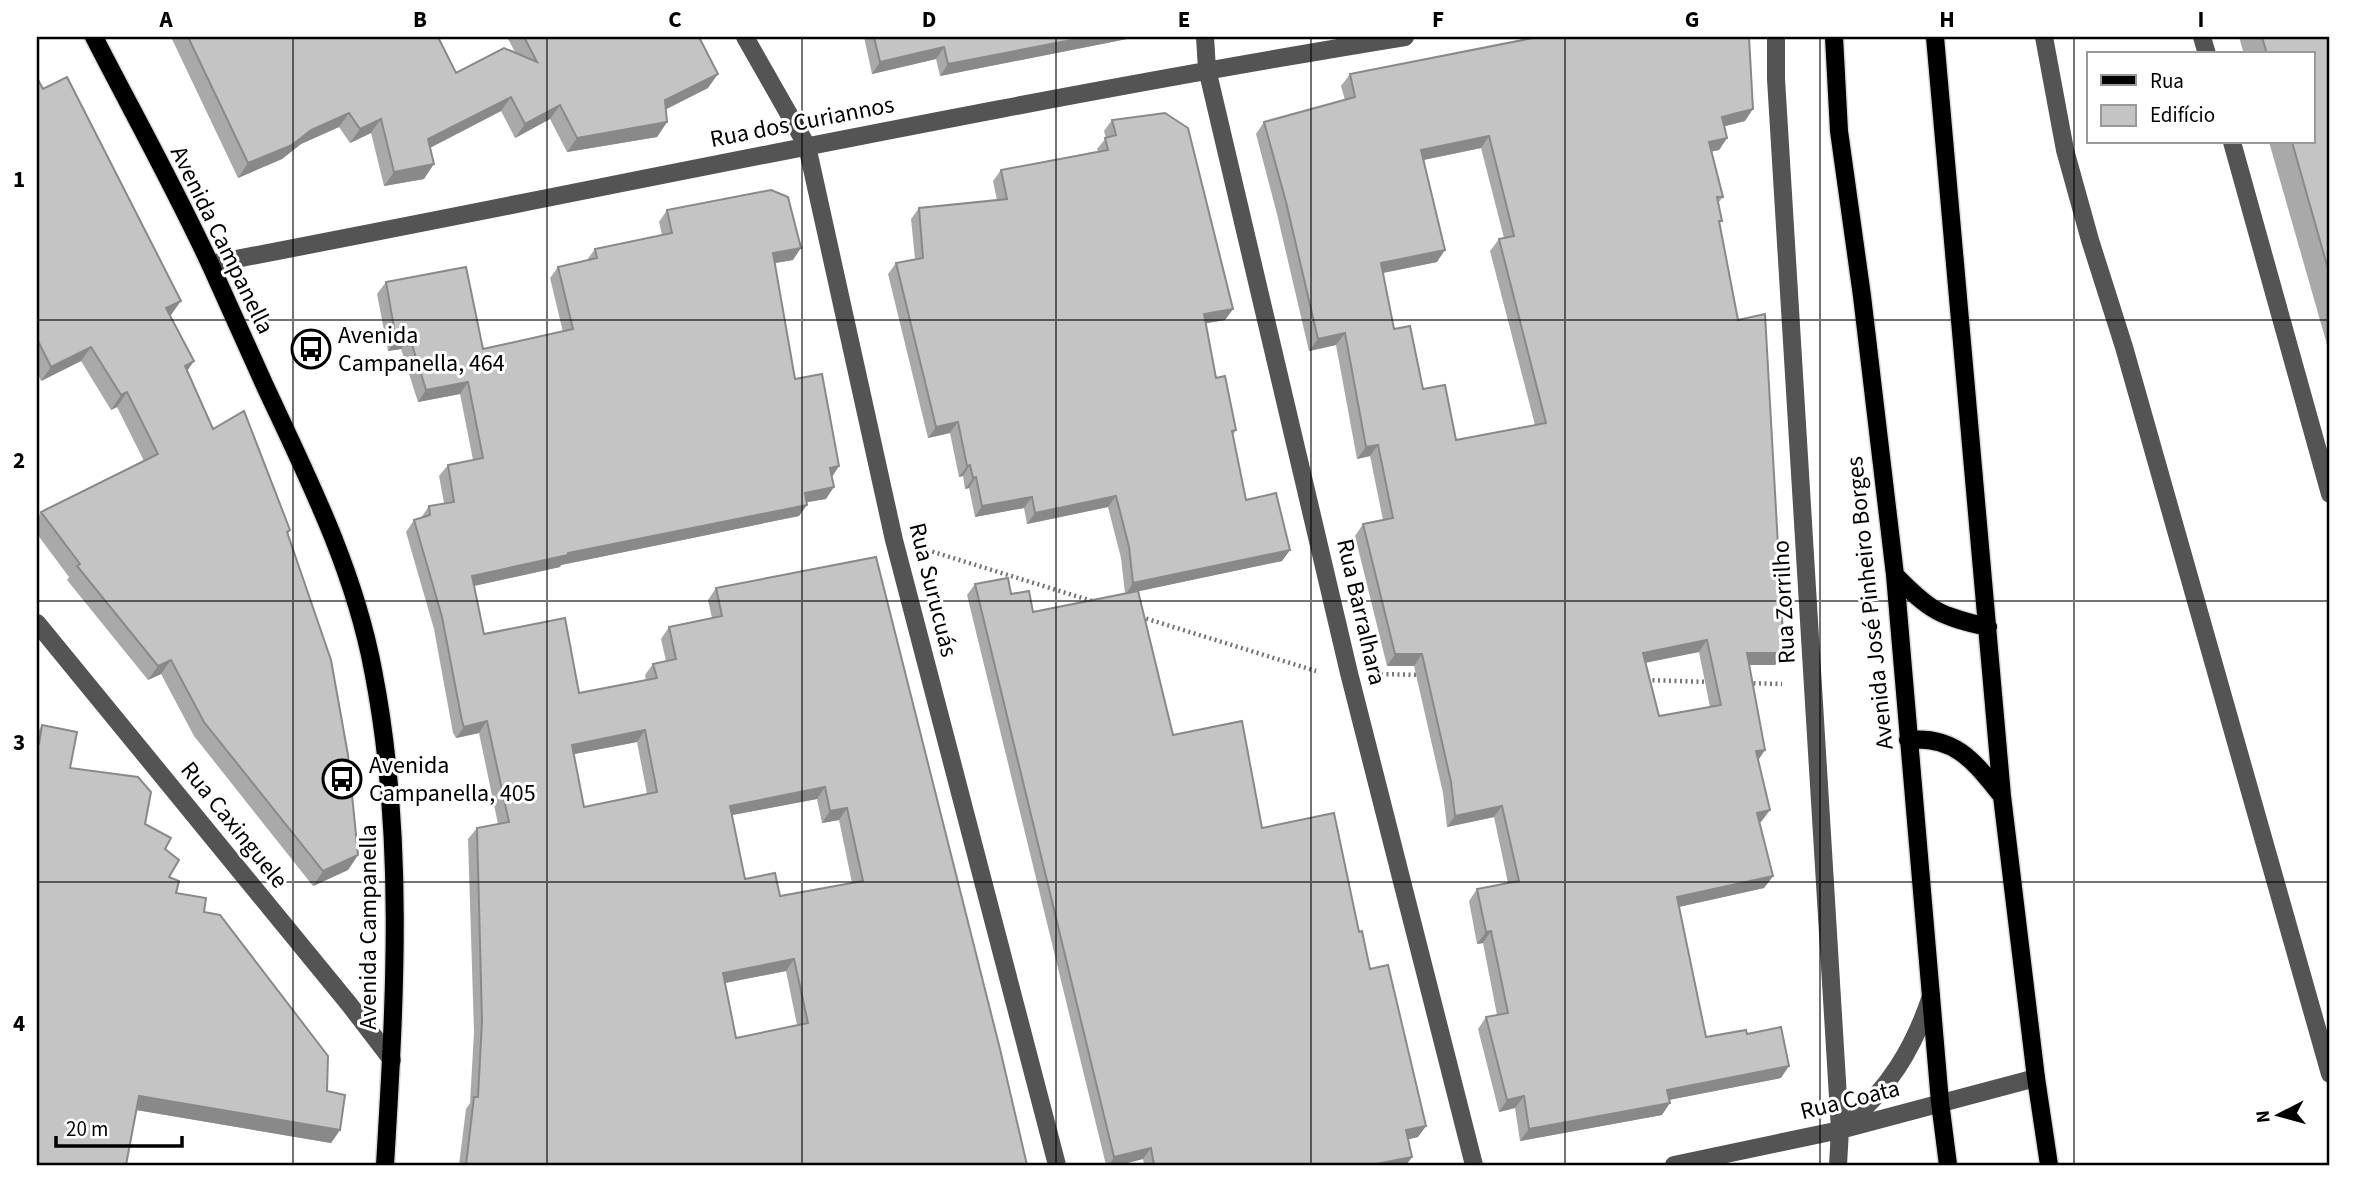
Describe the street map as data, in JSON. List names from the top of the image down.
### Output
{
  "streets": {
    "main road": ["Avenida Campanella", "Avenida José Pinheiro Borges"],
    "street": [
      "Rua dos Curiannos",
      "Rua Surucuás",
      "Rua Zorrilho",
      "Rua Barralhara",
      "Rua Caxinguele",
      "Rua Coata"
    ]
  },
  "crossings": [
    ["Rua dos Curiannos", "Avenida Campanella"],
    ["Rua dos Curiannos", "Rua Surucuás"],
    ["Rua dos Curiannos", "Rua Barralhara"],
    ["Avenida Campanella", "Rua Caxinguele"],
    ["Rua Zorrilho", "Rua Coata"],
    ["Avenida José Pinheiro Borges", "Rua Coata"]
  ],
  "places": {
    "bus stop": ["Avenida Campanella, 464", "Avenida Campanella, 405"]
  },
  "legend": ["Rua", "Edifício"],
  "scale_bar": "20 m",
  "north": "left",
  "grid": {
    "columns": [
      "A",
      "B",
      "C",
      "D",
      "E",
      "F",
      "G",
      "H",
      "I"
    ],
    "rows": [
      "1",
      "2",
      "3",
      "4"
    ]
  }
}
